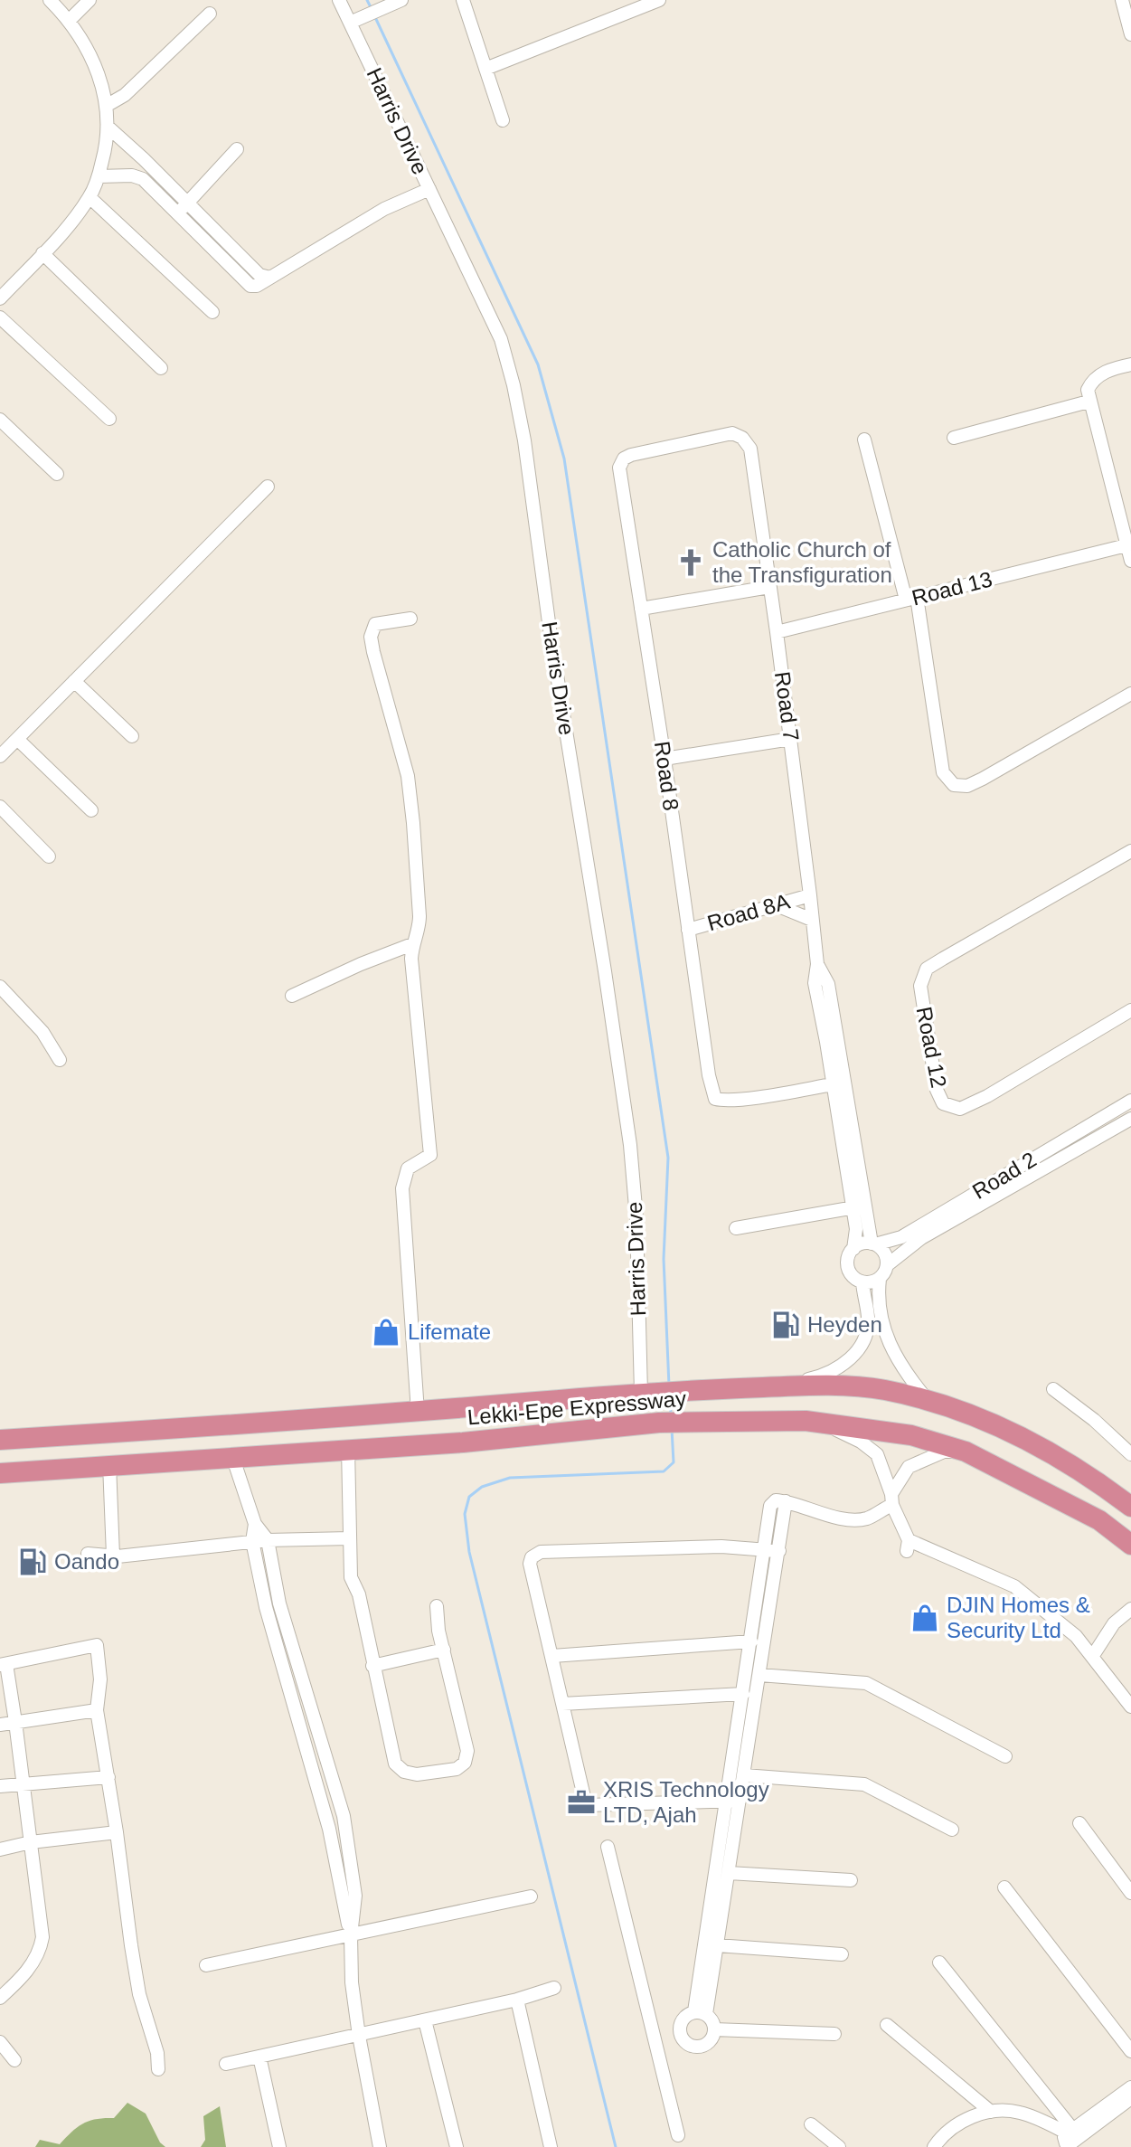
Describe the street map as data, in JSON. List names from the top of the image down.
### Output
{
  "streets": {
    "highway": ["Lekki-Epe Expressway"],
    "street": [
      "Harris Drive",
      "Road 13",
      "Road 7",
      "Road 8",
      "Road 8A",
      "Road 12",
      "Road 2"
    ]
  },
  "crossings": [
    ["Harris Drive", "Lekki-Epe Expressway"],
    ["Road 13", "Road 7"],
    ["Road 7", "Road 8"],
    ["Road 7", "Road 8A"],
    ["Road 7", "Road 2"],
    ["Road 8", "Road 8A"]
  ],
  "places": {
    "church": ["Catholic Church of the Transfiguration"],
    "fuel station": ["Heyden", "Oando"],
    "shop": ["Lifemate", "DJIN Homes & Security Ltd"],
    "office": ["XRIS Technology LTD, Ajah"]
  }
}
